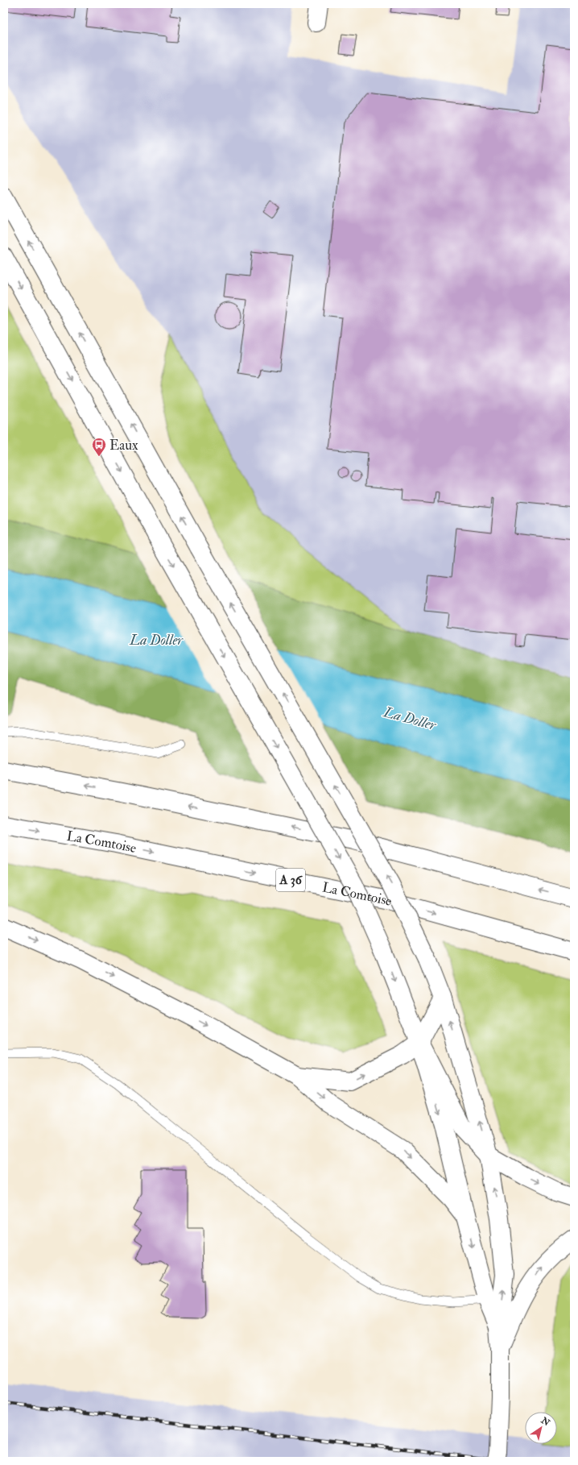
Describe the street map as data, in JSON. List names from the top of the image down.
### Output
{
  "streets": {
    "main road": ["La Comtoise", "A 36"]
  },
  "water": ["La Doller"],
  "places": {
    "bus stop": ["Eaux"]
  },
  "north": "top right"
}
